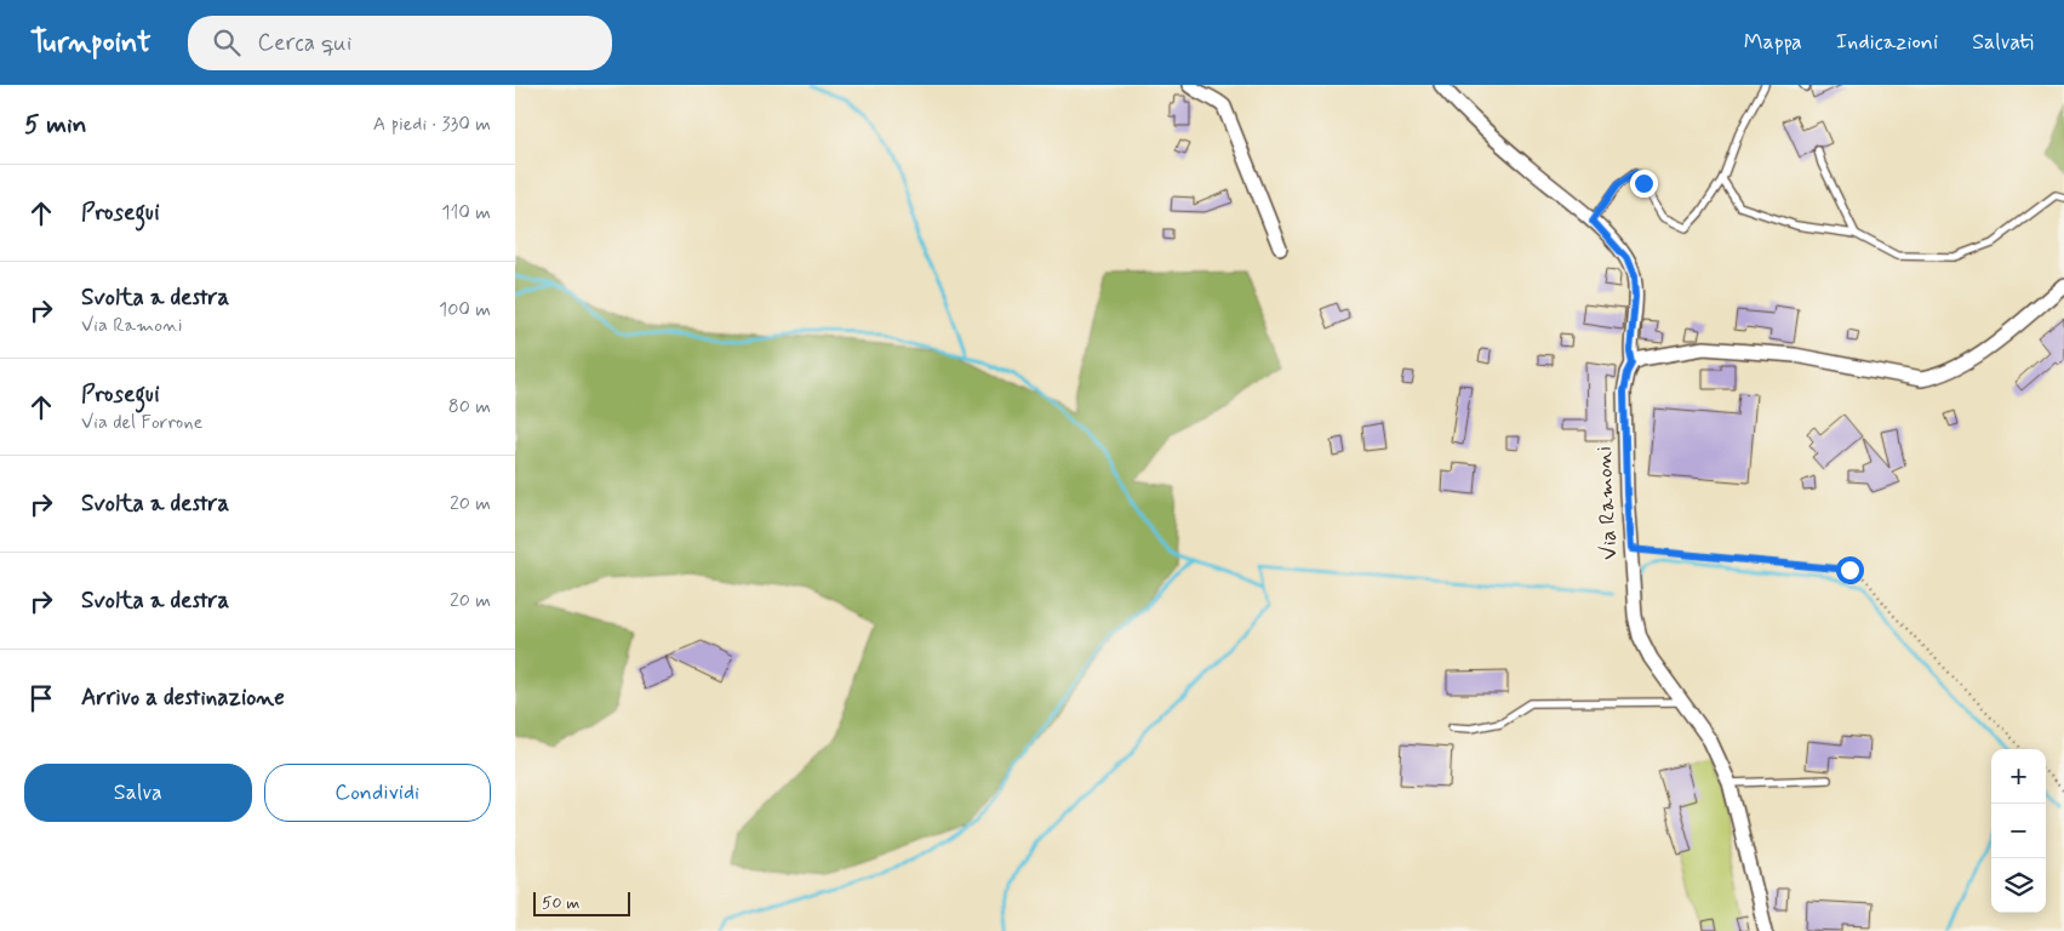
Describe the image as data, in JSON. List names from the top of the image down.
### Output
{
  "streets": {
    "street": ["Via Ramoni"]
  },
  "scale_bar": "50 m",
  "page": {
    "header": "Turnpoint",
    "search": "Cerca qui",
    "nav": ["Mappa", "Indicazioni", "Salvati"],
    "heading": ["5 min", "A piedi · 330 m"],
    "list": [
      ["Prosegui", "110 m"],
      ["Svolta a destra", "Via Ramoni", "100 m"],
      ["Prosegui", "Via del Forrone", "80 m"],
      ["Svolta a destra", "20 m"],
      ["Svolta a destra", "20 m"],
      "Arrivo a destinazione"
    ],
    "buttons": ["Salva", "Condividi"],
    "map_buttons": ["+", "−"],
    "scale": "50 m"
  }
}
